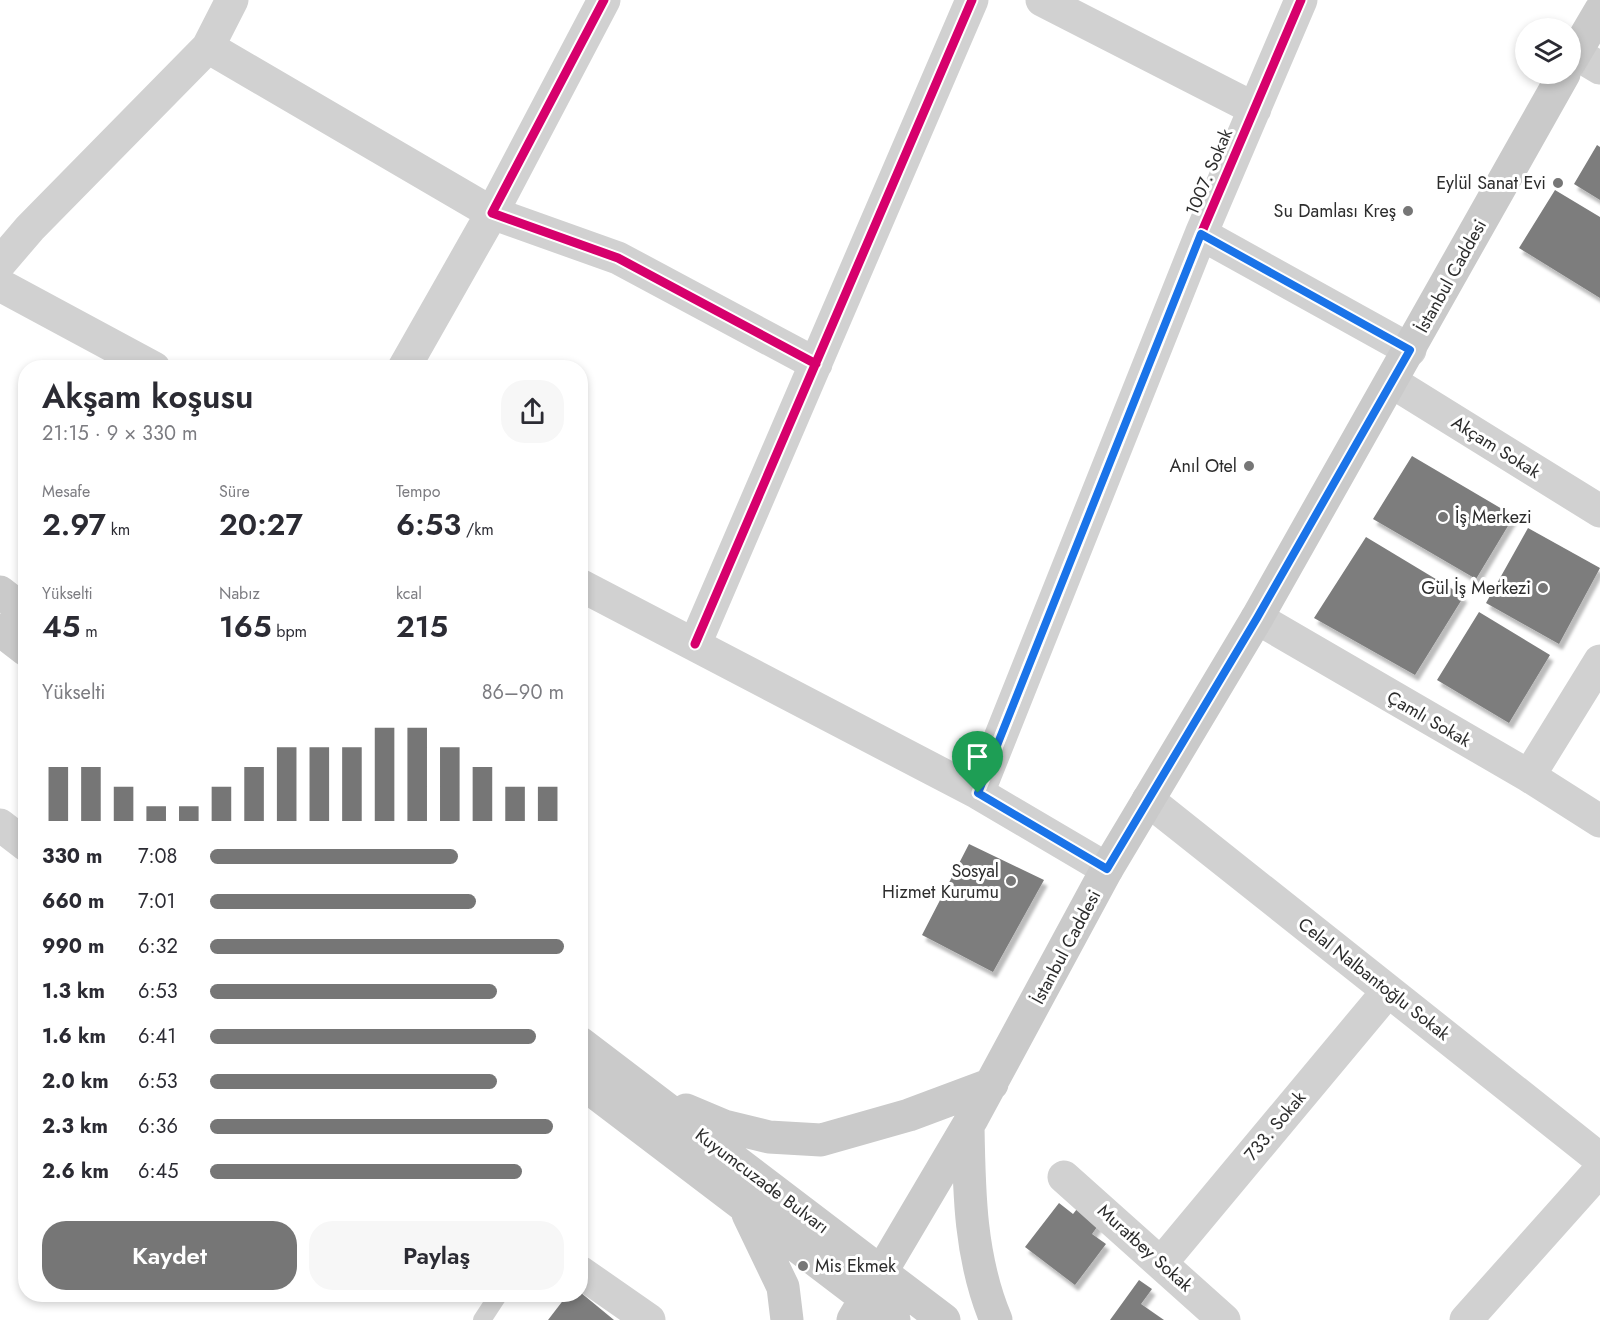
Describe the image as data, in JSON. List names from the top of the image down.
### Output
{
  "streets": {
    "main road": ["İstanbul Caddesi", "Kuyumcuzade Bulvarı"],
    "street": [
      "1007. Sokak",
      "Akçam Sokak",
      "Çamlı Sokak",
      "Celal Nalbantoğlu Sokak",
      "733. Sokak",
      "Muratbey Sokak"
    ]
  },
  "crossings": [
    ["İstanbul Caddesi", "Akçam Sokak"],
    ["İstanbul Caddesi", "Çamlı Sokak"],
    ["İstanbul Caddesi", "Celal Nalbantoğlu Sokak"],
    ["İstanbul Caddesi", "Kuyumcuzade Bulvarı"],
    ["Celal Nalbantoğlu Sokak", "733. Sokak"],
    ["733. Sokak", "Muratbey Sokak"]
  ],
  "places": [
    "Eylül Sanat Evi",
    "Su Damlası Kreş",
    "Anıl Otel",
    "İş Merkezi",
    "Gül İş Merkezi",
    "Sosyal Hizmet Kurumu",
    "Mis Ekmek"
  ],
  "page": {
    "heading": ["Akşam koşusu", "21:15 · 9 × 330 m"],
    "stats": [
      ["Mesafe", "2.97 km"],
      ["Süre", "20:27"],
      ["Tempo", "6:53 /km"],
      ["Yükselti", "45 m"],
      ["Nabız", "165 bpm"],
      ["kcal", "215"]
    ],
    "chart": ["Yükselti", "86–90 m"],
    "list": [
      {
        "name": "330 m",
        "note": "7:08"
      },
      {
        "name": "660 m",
        "note": "7:01"
      },
      {
        "name": "990 m",
        "note": "6:32"
      },
      {
        "name": "1.3 km",
        "note": "6:53"
      },
      {
        "name": "1.6 km",
        "note": "6:41"
      },
      {
        "name": "2.0 km",
        "note": "6:53"
      },
      {
        "name": "2.3 km",
        "note": "6:36"
      },
      {
        "name": "2.6 km",
        "note": "6:45"
      }
    ],
    "buttons": ["Kaydet", "Paylaş"]
  }
}
